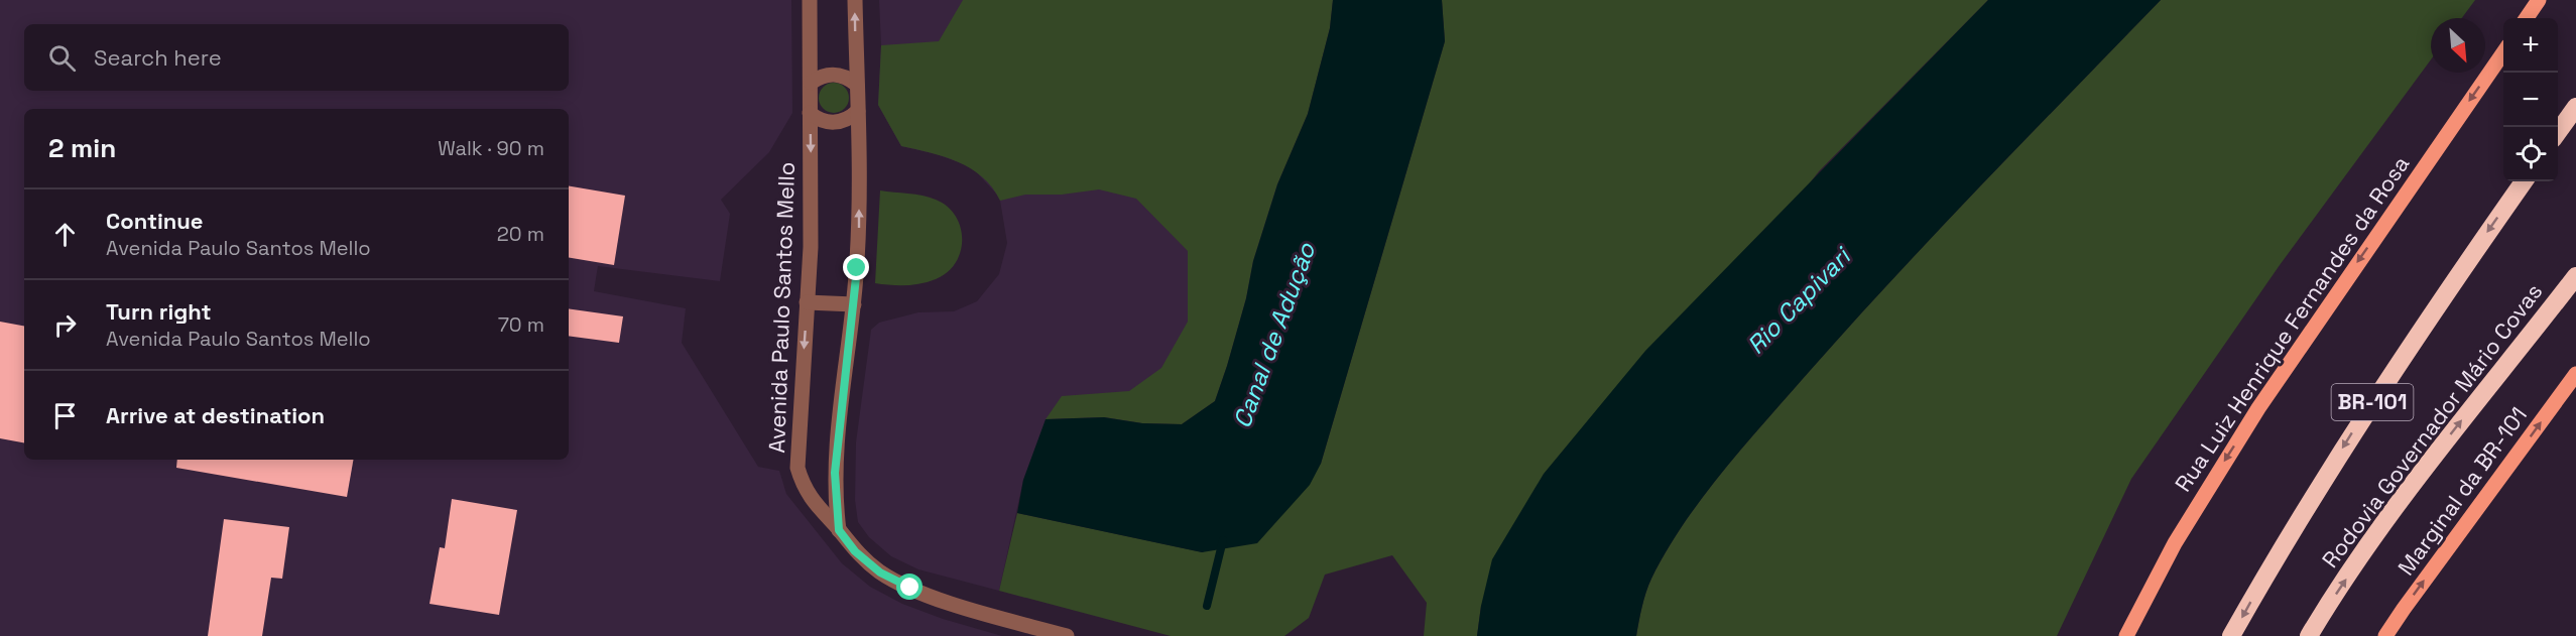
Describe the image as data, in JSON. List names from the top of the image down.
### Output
{
  "streets": {
    "highway": ["BR-101", "Rodovia Governador Mário Covas"],
    "main road": ["Rua Luiz Henrique Fernandes da Rosa", "Marginal da BR-101"],
    "street": ["Avenida Paulo Santos Mello"]
  },
  "one_way": ["Rua Luiz Henrique Fernandes da Rosa", "Marginal da BR-101"],
  "water": ["Rio Capivari", "Canal de Adução"],
  "north": "bottom right",
  "page": {
    "map_buttons": ["+", "−"],
    "search": "Search here",
    "heading": ["2 min", "Walk · 90 m"],
    "list": [
      ["Continue", "Avenida Paulo Santos Mello", "20 m"],
      ["Turn right", "Avenida Paulo Santos Mello", "70 m"],
      "Arrive at destination"
    ]
  }
}
